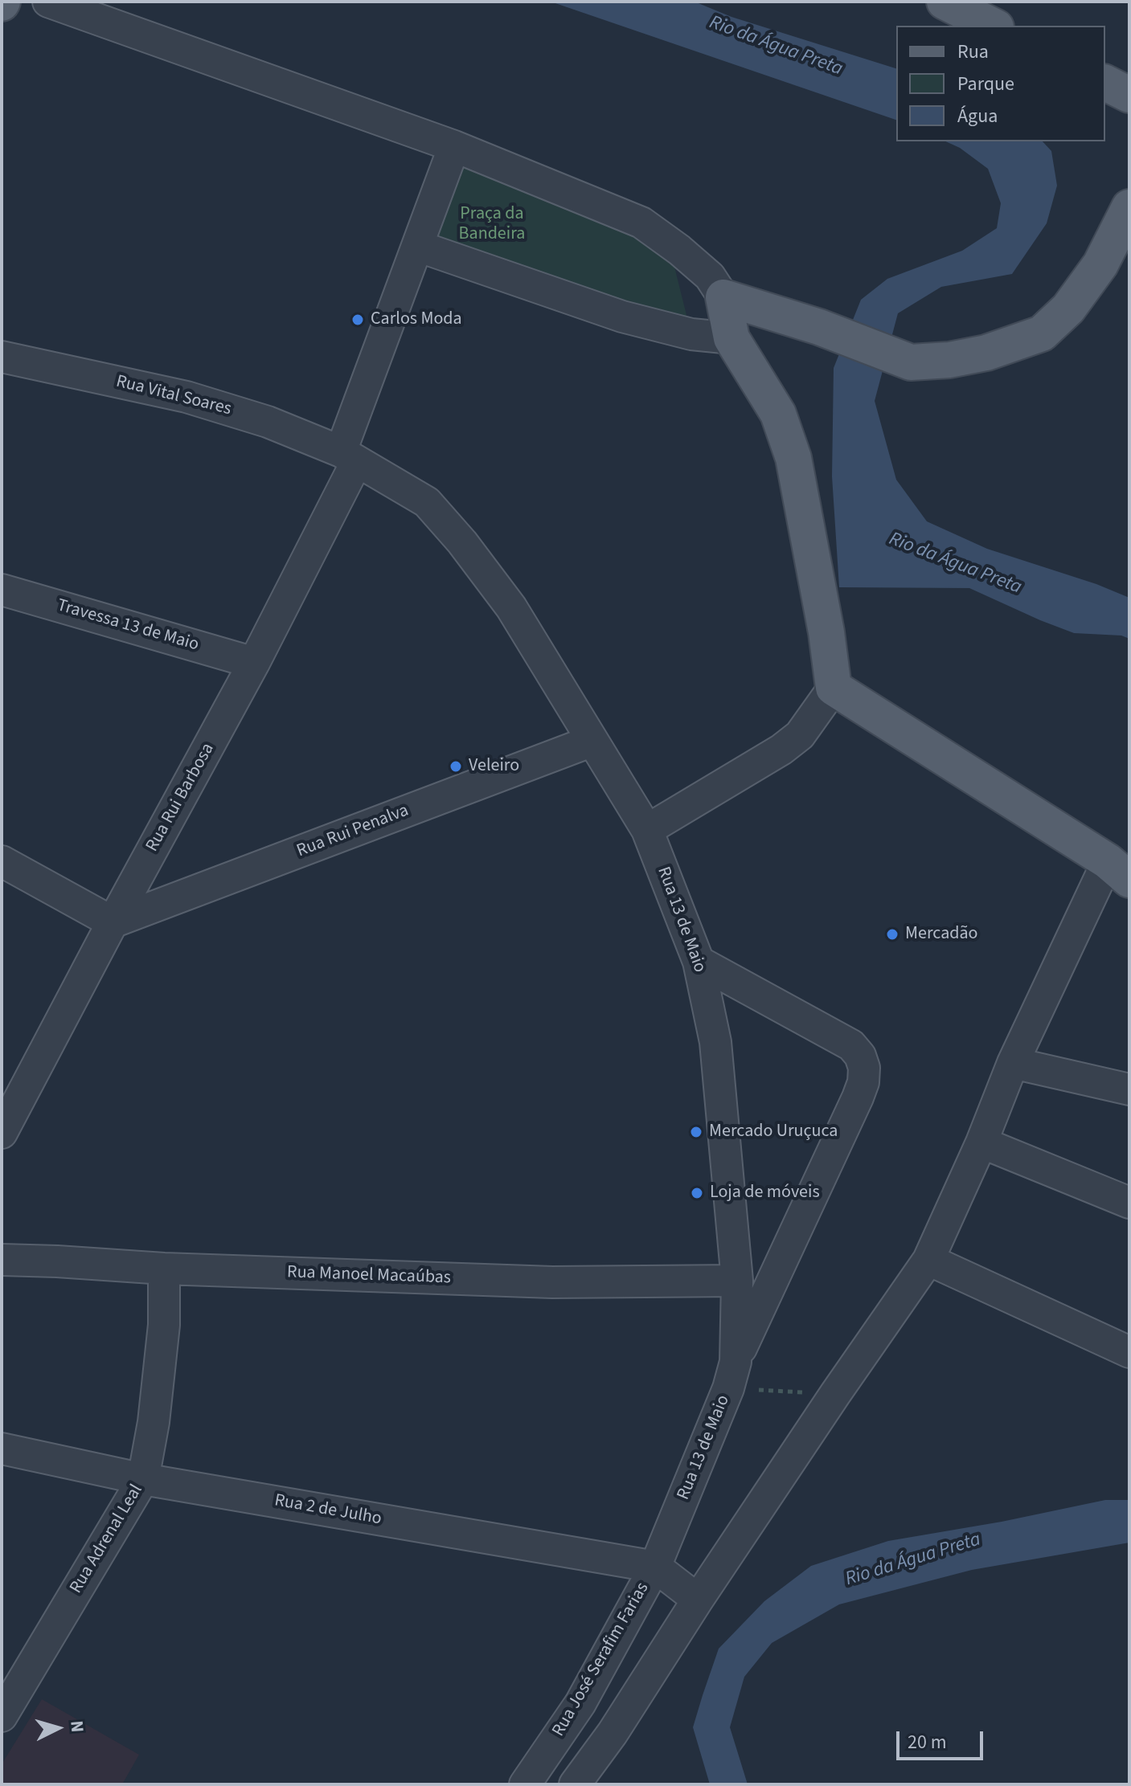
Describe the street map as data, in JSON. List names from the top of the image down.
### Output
{
  "streets": {
    "street": [
      "Rua Vital Soares",
      "Travessa 13 de Maio",
      "Rua Rui Barbosa",
      "Rua Rui Penalva",
      "Rua 13 de Maio",
      "Rua Manoel Macaúbas",
      "Rua 2 de Julho",
      "Rua Adrenal Leal",
      "Rua José Serafim Farias"
    ]
  },
  "crossings": [
    ["Rua Vital Soares", "Rua Rui Barbosa"],
    ["Rua Vital Soares", "Rua 13 de Maio"],
    ["Travessa 13 de Maio", "Rua Rui Barbosa"],
    ["Rua Rui Barbosa", "Rua Rui Penalva"],
    ["Rua Rui Barbosa", "Rua 13 de Maio"],
    ["Rua Rui Penalva", "Rua 13 de Maio"],
    ["Rua 13 de Maio", "Rua Manoel Macaúbas"],
    ["Rua 13 de Maio", "Rua 2 de Julho"],
    ["Rua 13 de Maio", "Rua José Serafim Farias"],
    ["Rua Manoel Macaúbas", "Rua Adrenal Leal"],
    ["Rua 2 de Julho", "Rua Adrenal Leal"],
    ["Rua 2 de Julho", "Rua José Serafim Farias"]
  ],
  "water": ["Rio da Água Preta"],
  "parks": ["Praça da Bandeira"],
  "places": [
    "Carlos Moda",
    "Veleiro",
    "Mercadão",
    "Mercado Uruçuca",
    "Loja de móveis"
  ],
  "legend": ["Rua", "Parque", "Água"],
  "scale_bar": "20 m",
  "north": "right"
}
